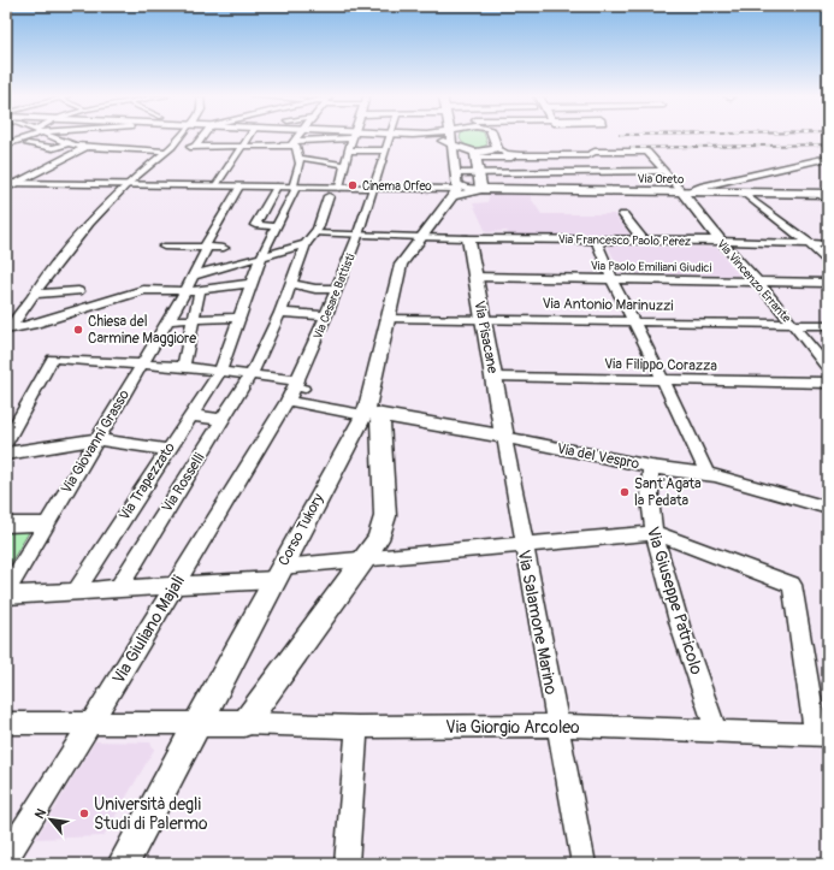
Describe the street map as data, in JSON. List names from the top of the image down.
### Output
{
  "streets": {
    "street": [
      "Via Oreto",
      "Via Francesco Paolo Perez",
      "Via Paolo Emiliani Giudici",
      "Via Vincenzo Errante",
      "Via Cesare Battisti",
      "Via Antonio Marinuzzi",
      "Via Pisacane",
      "Via Filippo Corazza",
      "Via Giovanni Grasso",
      "Via del Vespro",
      "Via Trapezzato",
      "Via Rosselli",
      "Corso Tukory",
      "Via Giuseppe Patricolo",
      "Via Salamone Marino",
      "Via Giuliano Majali",
      "Via Giorgio Arcoleo"
    ]
  },
  "crossings": [
    ["Via Oreto", "Via Vincenzo Errante"],
    ["Via Oreto", "Corso Tukory"],
    ["Via Francesco Paolo Perez", "Via Vincenzo Errante"],
    ["Via Francesco Paolo Perez", "Via Pisacane"],
    ["Via Francesco Paolo Perez", "Corso Tukory"],
    ["Via Paolo Emiliani Giudici", "Via Vincenzo Errante"],
    ["Via Paolo Emiliani Giudici", "Via Pisacane"],
    ["Via Vincenzo Errante", "Via Antonio Marinuzzi"],
    ["Via Cesare Battisti", "Via Giuliano Majali"],
    ["Via Antonio Marinuzzi", "Via Pisacane"],
    ["Via Antonio Marinuzzi", "Corso Tukory"],
    ["Via Pisacane", "Via Filippo Corazza"],
    ["Via Pisacane", "Via del Vespro"],
    ["Via Pisacane", "Via Salamone Marino"],
    ["Via del Vespro", "Corso Tukory"],
    ["Via del Vespro", "Via Giuseppe Patricolo"],
    ["Via del Vespro", "Via Salamone Marino"],
    ["Corso Tukory", "Via Giorgio Arcoleo"],
    ["Via Giuseppe Patricolo", "Via Giorgio Arcoleo"],
    ["Via Salamone Marino", "Via Giorgio Arcoleo"]
  ],
  "places": [
    "Cinema Orfeo",
    "Chiesa del Carmine Maggiore",
    "Sant'Agata la Pedata",
    "Università degli Studi di Palermo"
  ],
  "north": "top left"
}
